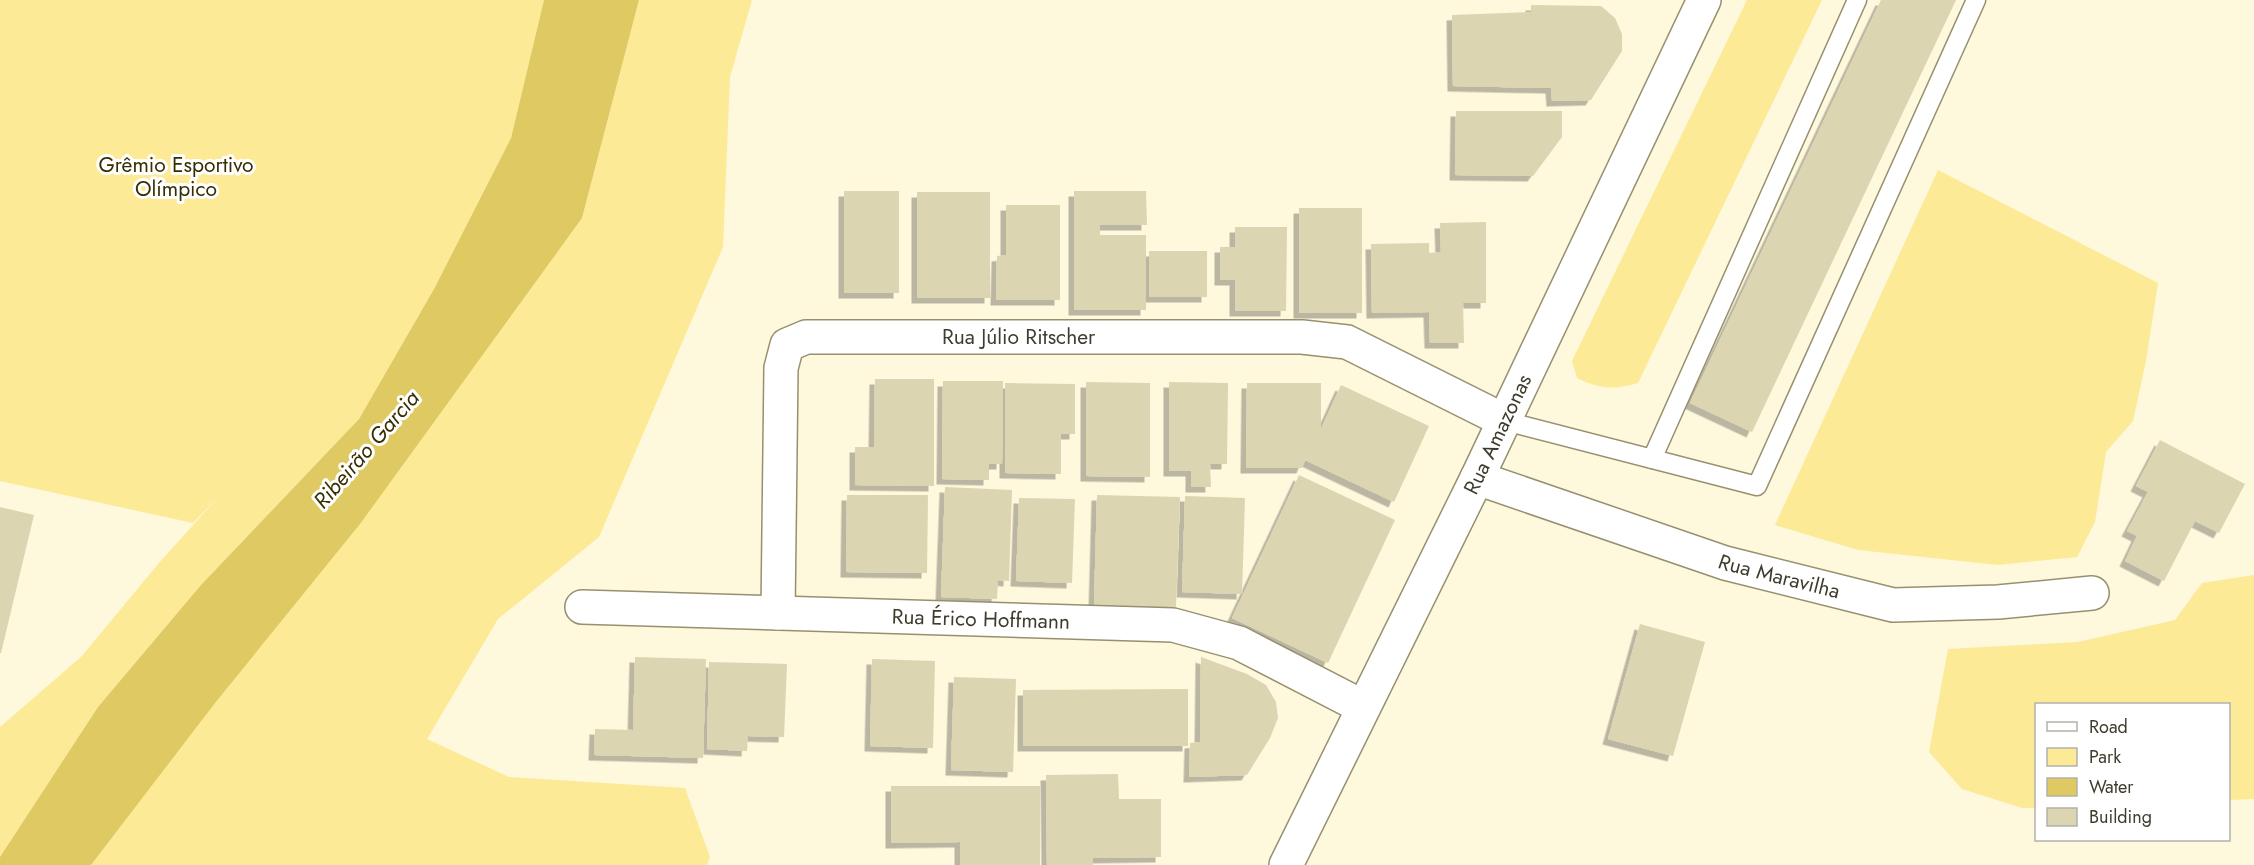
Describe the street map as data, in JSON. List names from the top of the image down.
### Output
{
  "streets": {
    "street": [
      "Rua Júlio Ritscher",
      "Rua Amazonas",
      "Rua Maravilha",
      "Rua Érico Hoffmann"
    ]
  },
  "crossings": [
    ["Rua Júlio Ritscher", "Rua Amazonas"],
    ["Rua Júlio Ritscher", "Rua Érico Hoffmann"],
    ["Rua Amazonas", "Rua Maravilha"],
    ["Rua Amazonas", "Rua Érico Hoffmann"]
  ],
  "water": ["Ribeirão Garcia"],
  "parks": ["Grêmio Esportivo Olímpico"],
  "legend": [
    "Road",
    "Park",
    "Water",
    "Building"
  ]
}
